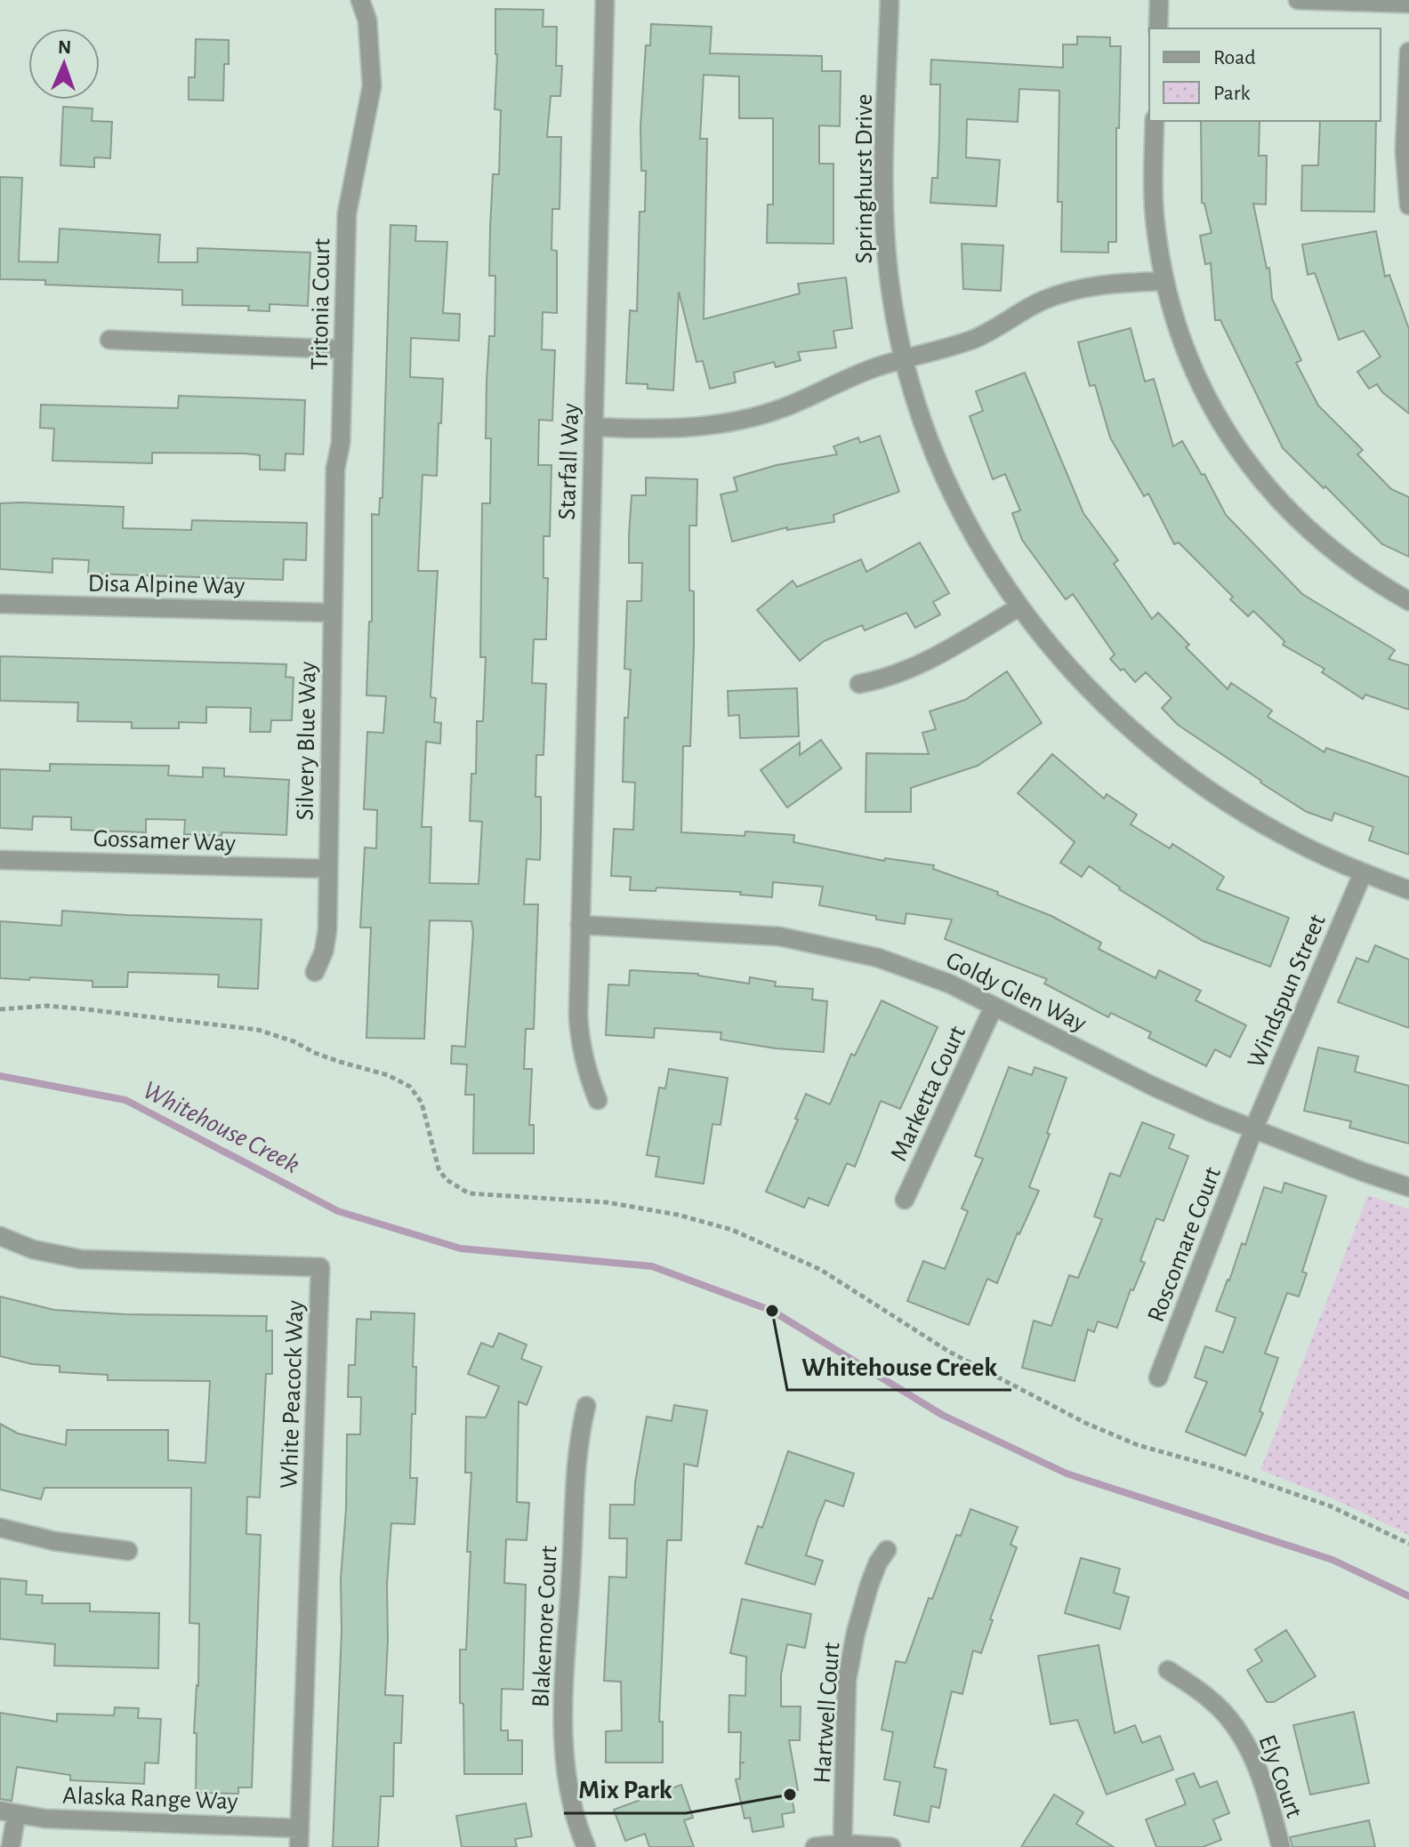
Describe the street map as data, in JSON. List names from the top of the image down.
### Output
{
  "streets": {
    "street": [
      "Springhurst Drive",
      "Tritonia Court",
      "Starfall Way",
      "Disa Alpine Way",
      "Silvery Blue Way",
      "Gossamer Way",
      "Goldy Glen Way",
      "Windspun Street",
      "Marketta Court",
      "Roscomare Court",
      "White Peacock Way",
      "Blakemore Court",
      "Hartwell Court",
      "Ely Court",
      "Alaska Range Way"
    ]
  },
  "crossings": [
    ["Springhurst Drive", "Windspun Street"],
    ["Tritonia Court", "Disa Alpine Way"],
    ["Tritonia Court", "Silvery Blue Way"],
    ["Starfall Way", "Goldy Glen Way"],
    ["Disa Alpine Way", "Silvery Blue Way"],
    ["Silvery Blue Way", "Gossamer Way"],
    ["Goldy Glen Way", "Windspun Street"],
    ["Goldy Glen Way", "Marketta Court"],
    ["Goldy Glen Way", "Roscomare Court"],
    ["Windspun Street", "Roscomare Court"],
    ["White Peacock Way", "Alaska Range Way"]
  ],
  "water": ["Whitehouse Creek"],
  "places": ["Whitehouse Creek", "Mix Park"],
  "legend": ["Road", "Park"],
  "north": "top"
}
